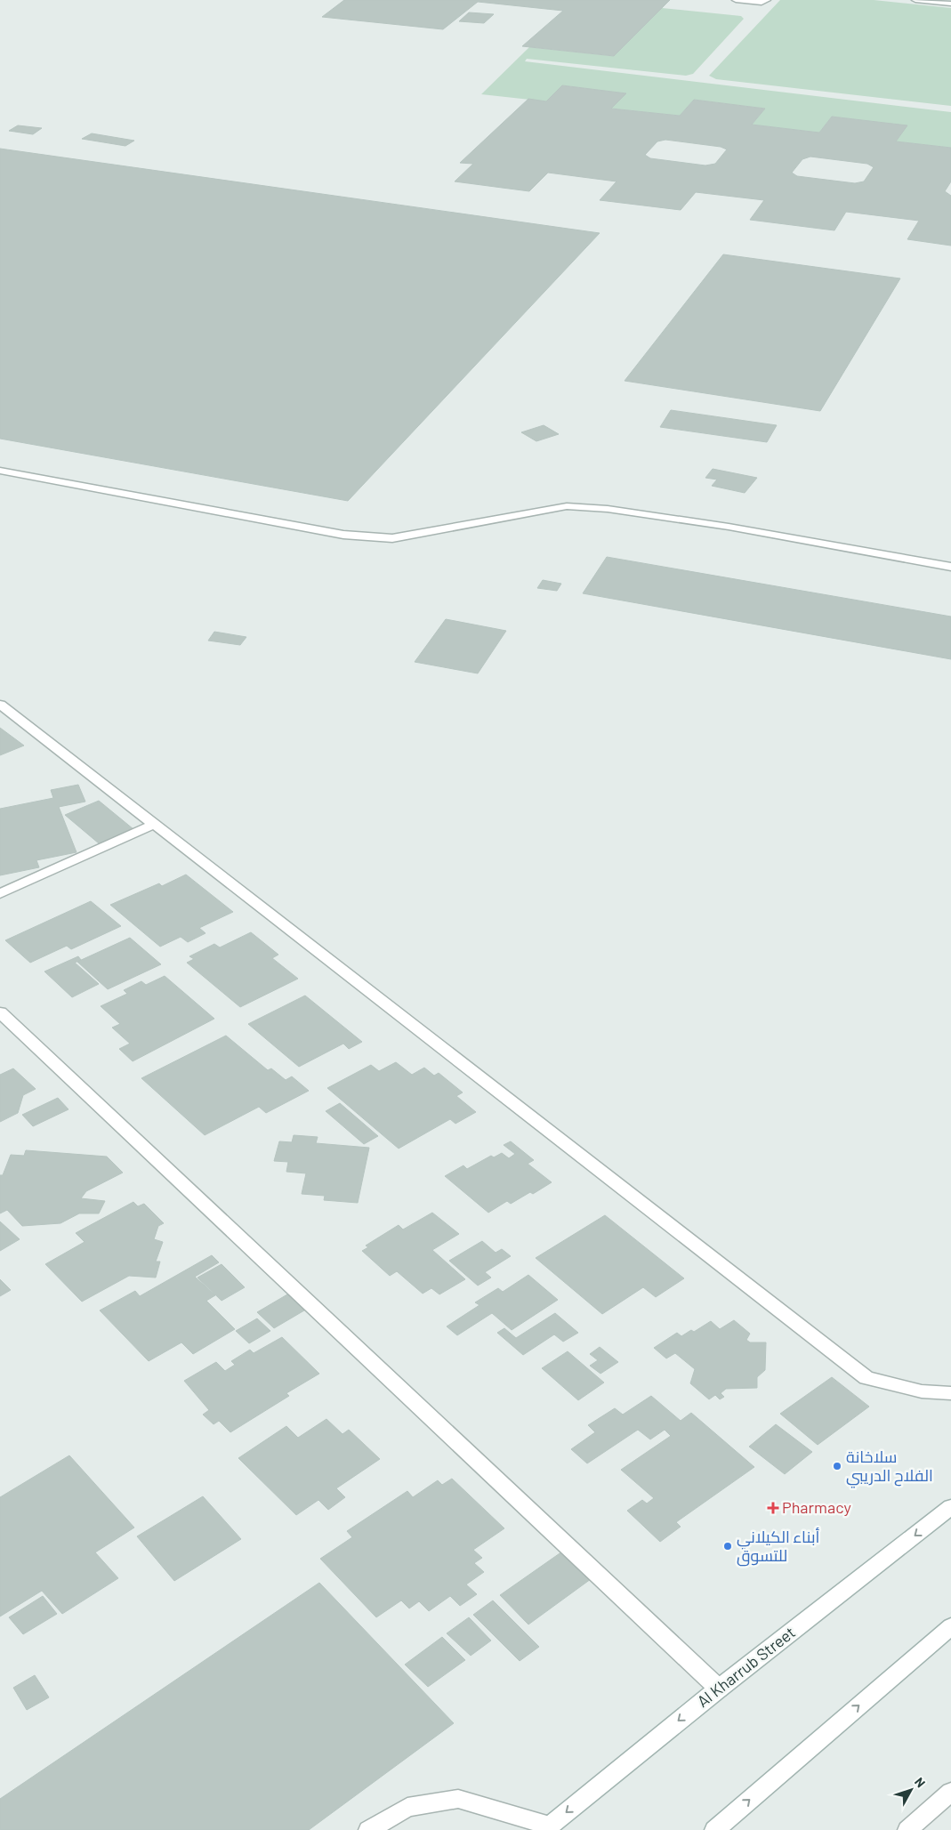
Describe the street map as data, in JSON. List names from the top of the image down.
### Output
{
  "streets": {
    "street": ["Al Kharrub Street"]
  },
  "places": {
    "other": ["سلاخانة الفلاح الدريبي", "أبناء الكيلاني للتسوق"],
    "health": ["Pharmacy"]
  },
  "north": "top right"
}
